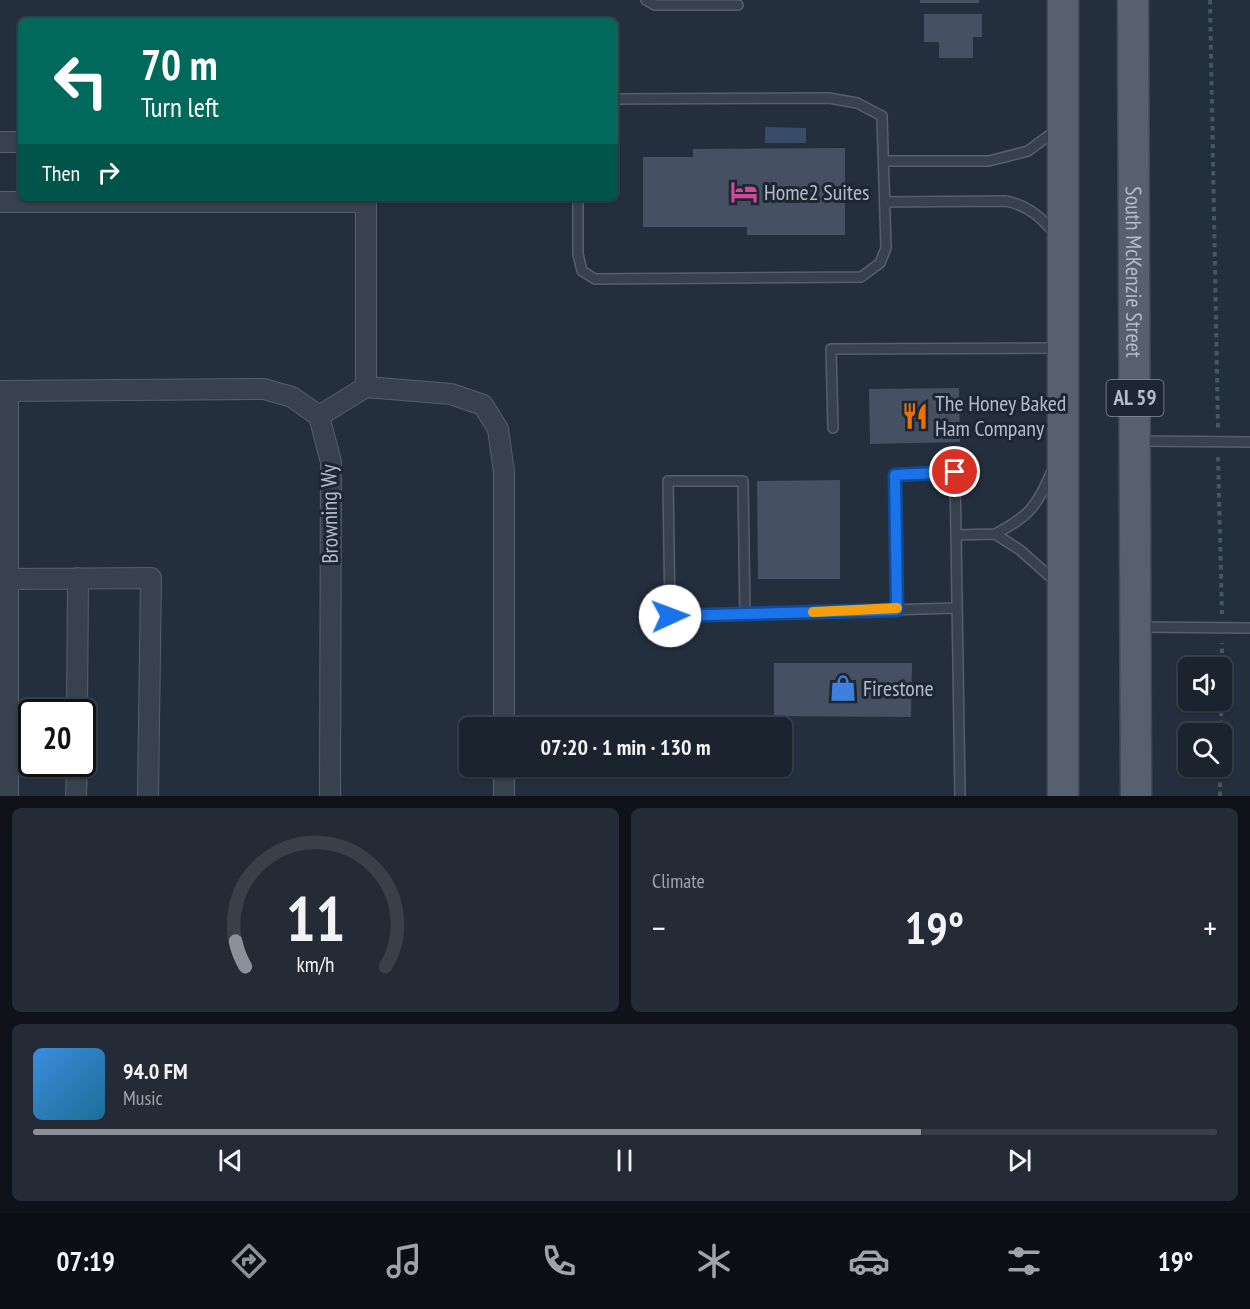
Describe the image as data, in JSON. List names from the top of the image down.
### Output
{
  "streets": {
    "main road": ["South McKenzie Street", "AL 59"],
    "street": ["Browning Wy"]
  },
  "places": {
    "hotel": ["Home2 Suites"],
    "restaurant": ["The Honey Baked Ham Company"],
    "shop": ["Firestone"]
  },
  "page": {
    "turn": ["70 m", "Turn left"],
    "then": "Then",
    "limit": "20",
    "trip": "07:20 · 1 min · 130 m",
    "tile": "Climate",
    "heat": ["−", "19°", "+"],
    "song": ["94.0 FM", "Music"],
    "tabs": ["07:19", "19°"],
    "gauge": ["11", "km/h"]
  }
}
